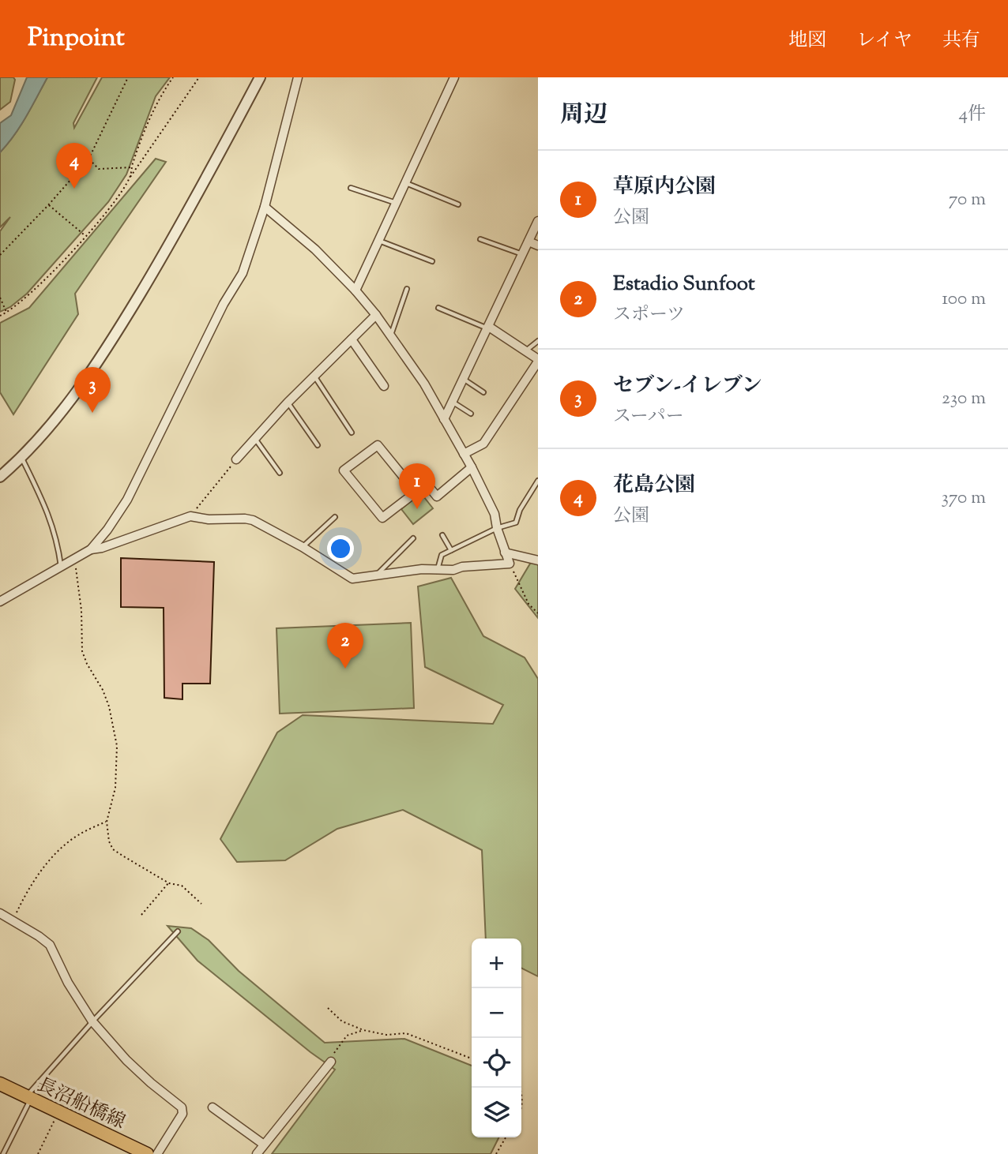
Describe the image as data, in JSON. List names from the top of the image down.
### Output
{
  "streets": {
    "main road": ["長沼船橋線"]
  },
  "page": {
    "header": "Pinpoint",
    "nav": ["地図", "レイヤ", "共有"],
    "heading": ["周辺", "4件"],
    "pins": [
      "4",
      "3",
      "1",
      "2"
    ],
    "list": [
      {
        "mark": "1",
        "name": "草原内公園",
        "note": "公園",
        "value": "70 m"
      },
      {
        "mark": "2",
        "name": "Estadio Sunfoot",
        "note": "スポーツ",
        "value": "100 m"
      },
      {
        "mark": "3",
        "name": "セブン-イレブン",
        "note": "スーパー",
        "value": "230 m"
      },
      {
        "mark": "4",
        "name": "花島公園",
        "note": "公園",
        "value": "370 m"
      }
    ],
    "map_buttons": ["+", "−"]
  }
}
